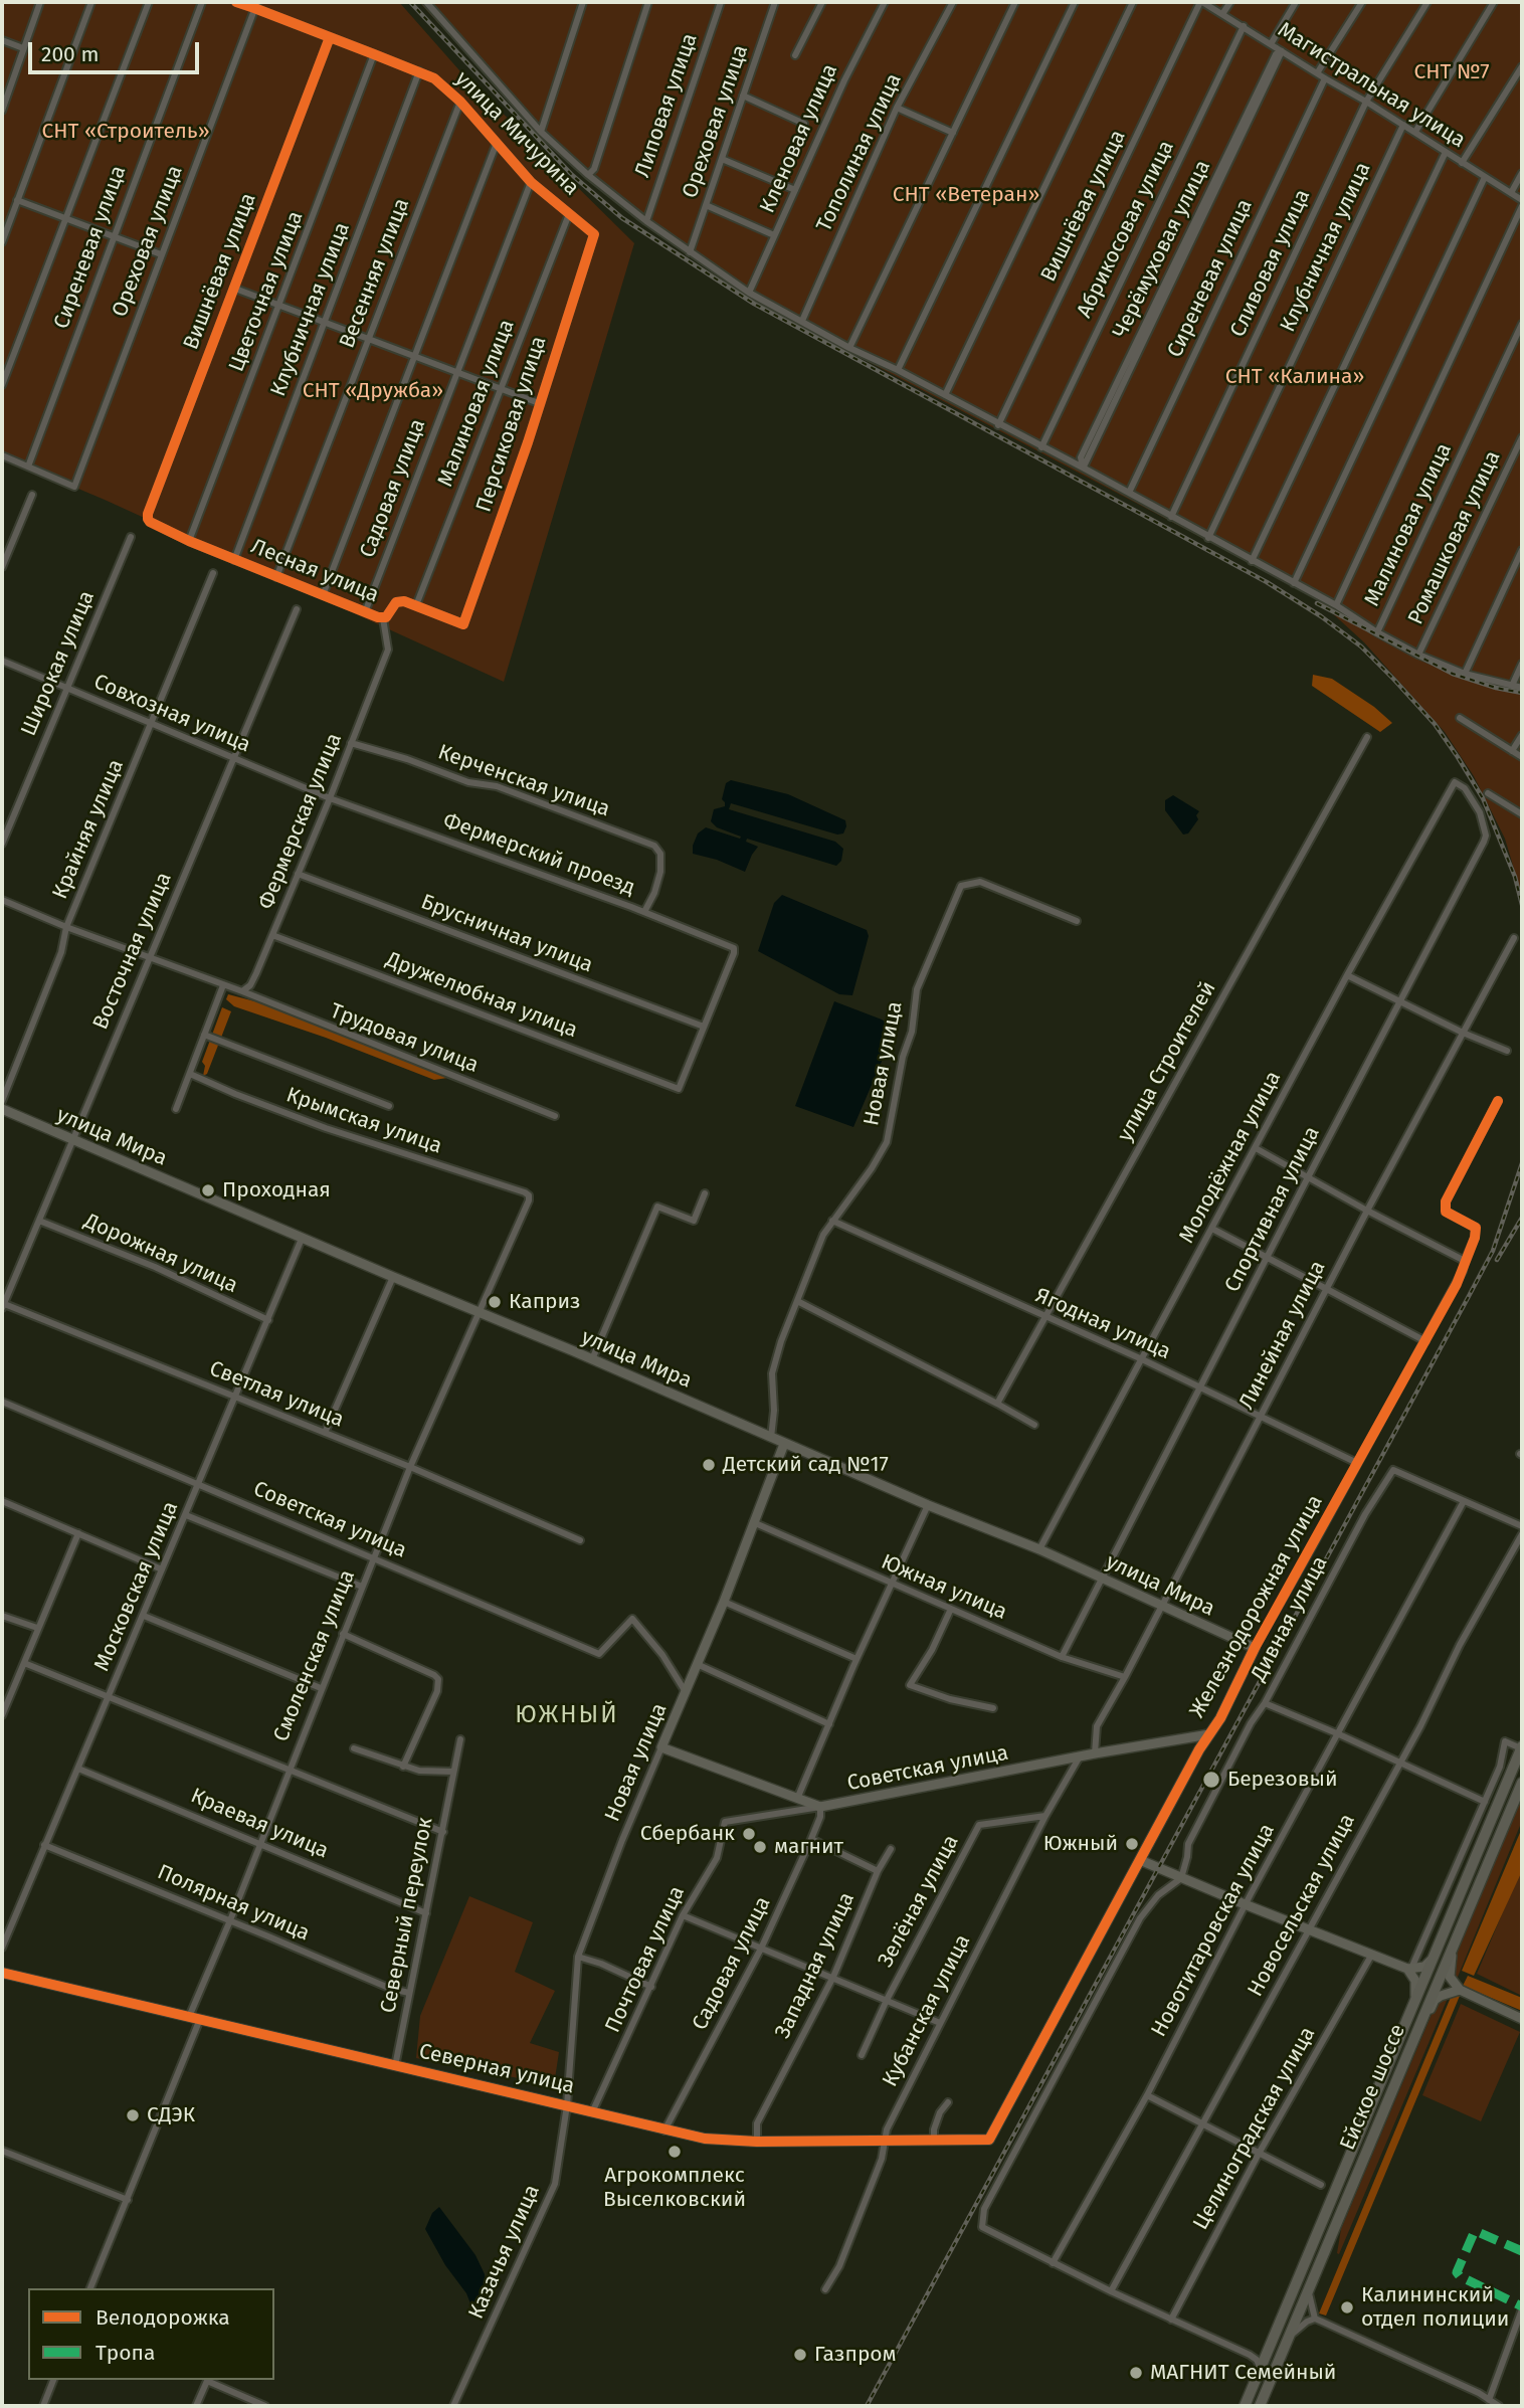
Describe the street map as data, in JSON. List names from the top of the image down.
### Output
{
  "streets": {
    "main road": ["Ейское шоссе"],
    "street": [
      "Магистральная улица",
      "Липовая улица",
      "Ореховая улица",
      "улица Мичурина",
      "Кленовая улица",
      "Тополиная улица",
      "Вишнёвая улица",
      "Абрикосовая улица",
      "Сиреневая улица",
      "Клубничная улица",
      "Сливовая улица",
      "Весенняя улица",
      "Цветочная улица",
      "Малиновая улица",
      "Персиковая улица",
      "Садовая улица",
      "Ромашковая улица",
      "Лесная улица",
      "Широкая улица",
      "Совхозная улица",
      "Керченская улица",
      "Фермерская улица",
      "Крайняя улица",
      "Фермерский проезд",
      "Брусничная улица",
      "Восточная улица",
      "Дружелюбная улица",
      "Трудовая улица",
      "улица Строителей",
      "Новая улица",
      "Крымская улица",
      "улица Мира",
      "Молодёжная улица",
      "Спортивная улица",
      "Дорожная улица",
      "Ягодная улица",
      "Линейная улица",
      "Светлая улица",
      "Советская улица",
      "Московская улица",
      "Южная улица",
      "Железнодорожная улица",
      "Дивная улица",
      "Смоленская улица",
      "Краевая улица",
      "Зелёная улица",
      "Полярная улица",
      "Новосельская улица",
      "Северный переулок",
      "Новотитаровская улица",
      "Почтовая улица",
      "Западная улица",
      "Кубанская улица",
      "Северная улица",
      "Целиноградская улица",
      "Казачья улица"
    ]
  },
  "crossings": [
    ["Магистральная улица", "Вишнёвая улица"],
    ["Магистральная улица", "Абрикосовая улица"],
    ["Магистральная улица", "Сиреневая улица"],
    ["Магистральная улица", "Клубничная улица"],
    ["Магистральная улица", "Сливовая улица"],
    ["Ореховая улица", "улица Мичурина"],
    ["Ореховая улица", "Сиреневая улица"],
    ["улица Мичурина", "Вишнёвая улица"],
    ["улица Мичурина", "Клубничная улица"],
    ["улица Мичурина", "Весенняя улица"],
    ["улица Мичурина", "Цветочная улица"],
    ["улица Мичурина", "Малиновая улица"],
    ["улица Мичурина", "Персиковая улица"],
    ["улица Мичурина", "Садовая улица"],
    ["Вишнёвая улица", "Лесная улица"],
    ["Клубничная улица", "Лесная улица"],
    ["Весенняя улица", "Лесная улица"],
    ["Цветочная улица", "Лесная улица"],
    ["Малиновая улица", "Персиковая улица"],
    ["Малиновая улица", "Лесная улица"],
    ["Персиковая улица", "Лесная улица"],
    ["Садовая улица", "Лесная улица"],
    ["Садовая улица", "Советская улица"],
    ["Садовая улица", "Почтовая улица"],
    ["Садовая улица", "Северная улица"],
    ["Лесная улица", "Фермерская улица"],
    ["Широкая улица", "Совхозная улица"],
    ["Совхозная улица", "Фермерская улица"],
    ["Совхозная улица", "Крайняя улица"],
    ["Совхозная улица", "Фермерский проезд"],
    ["Совхозная улица", "Восточная улица"],
    ["Керченская улица", "Фермерская улица"],
    ["Керченская улица", "Фермерский проезд"],
    ["Фермерская улица", "Фермерский проезд"],
    ["Фермерская улица", "Брусничная улица"],
    ["Фермерская улица", "Дружелюбная улица"],
    ["Фермерская улица", "Трудовая улица"],
    ["Фермерский проезд", "Брусничная улица"],
    ["Фермерский проезд", "Дружелюбная улица"],
    ["Брусничная улица", "Дружелюбная улица"],
    ["Восточная улица", "улица Мира"],
    ["Восточная улица", "Дорожная улица"],
    ["Восточная улица", "Светлая улица"],
    ["улица Строителей", "Ягодная улица"],
    ["Новая улица", "улица Мира"],
    ["Новая улица", "Ягодная улица"],
    ["Новая улица", "Советская улица"],
    ["Новая улица", "Южная улица"],
    ["Новая улица", "Северная улица"],
    ["Новая улица", "Казачья улица"],
    ["Крымская улица", "Смоленская улица"],
    ["улица Мира", "Молодёжная улица"],
    ["улица Мира", "Спортивная улица"],
    ["улица Мира", "Линейная улица"],
    ["улица Мира", "Московская улица"],
    ["улица Мира", "Железнодорожная улица"],
    ["улица Мира", "Смоленская улица"],
    ["Молодёжная улица", "Спортивная улица"],
    ["Молодёжная улица", "Ягодная улица"],
    ["Спортивная улица", "Ягодная улица"],
    ["Спортивная улица", "Южная улица"],
    ["Дорожная улица", "Московская улица"],
    ["Ягодная улица", "Линейная улица"],
    ["Ягодная улица", "Железнодорожная улица"],
    ["Линейная улица", "Советская улица"],
    ["Линейная улица", "Южная улица"],
    ["Светлая улица", "Московская улица"],
    ["Светлая улица", "Смоленская улица"],
    ["Советская улица", "Московская улица"],
    ["Советская улица", "Железнодорожная улица"],
    ["Советская улица", "Смоленская улица"],
    ["Советская улица", "Почтовая улица"],
    ["Советская улица", "Кубанская улица"],
    ["Московская улица", "Краевая улица"],
    ["Московская улица", "Полярная улица"],
    ["Железнодорожная улица", "Северная улица"],
    ["Дивная улица", "Новотитаровская улица"],
    ["Смоленская улица", "Краевая улица"],
    ["Смоленская улица", "Полярная улица"],
    ["Смоленская улица", "Северная улица"],
    ["Краевая улица", "Северный переулок"],
    ["Зелёная улица", "Кубанская улица"],
    ["Полярная улица", "Северный переулок"],
    ["Северный переулок", "Северная улица"],
    ["Почтовая улица", "Северная улица"],
    ["Западная улица", "Северная улица"],
    ["Кубанская улица", "Северная улица"],
    ["Северная улица", "Казачья улица"]
  ],
  "districts": ["ЮЖНЫЙ"],
  "parks": [
    "СНТ №7",
    "СНТ «Строитель»",
    "СНТ «Ветеран»",
    "СНТ «Калина»",
    "СНТ «Дружба»"
  ],
  "places": [
    "Проходная",
    "Каприз",
    "Детский сад №17",
    "Березовый",
    "Сбербанк",
    "Южный",
    "магнит",
    "СДЭК",
    "Агрокомплекс Выселковский",
    "Калининский отдел полиции",
    "Газпром",
    "МАГНИТ Семейный"
  ],
  "legend": ["Велодорожка", "Тропа"],
  "scale_bar": "200 m"
}
